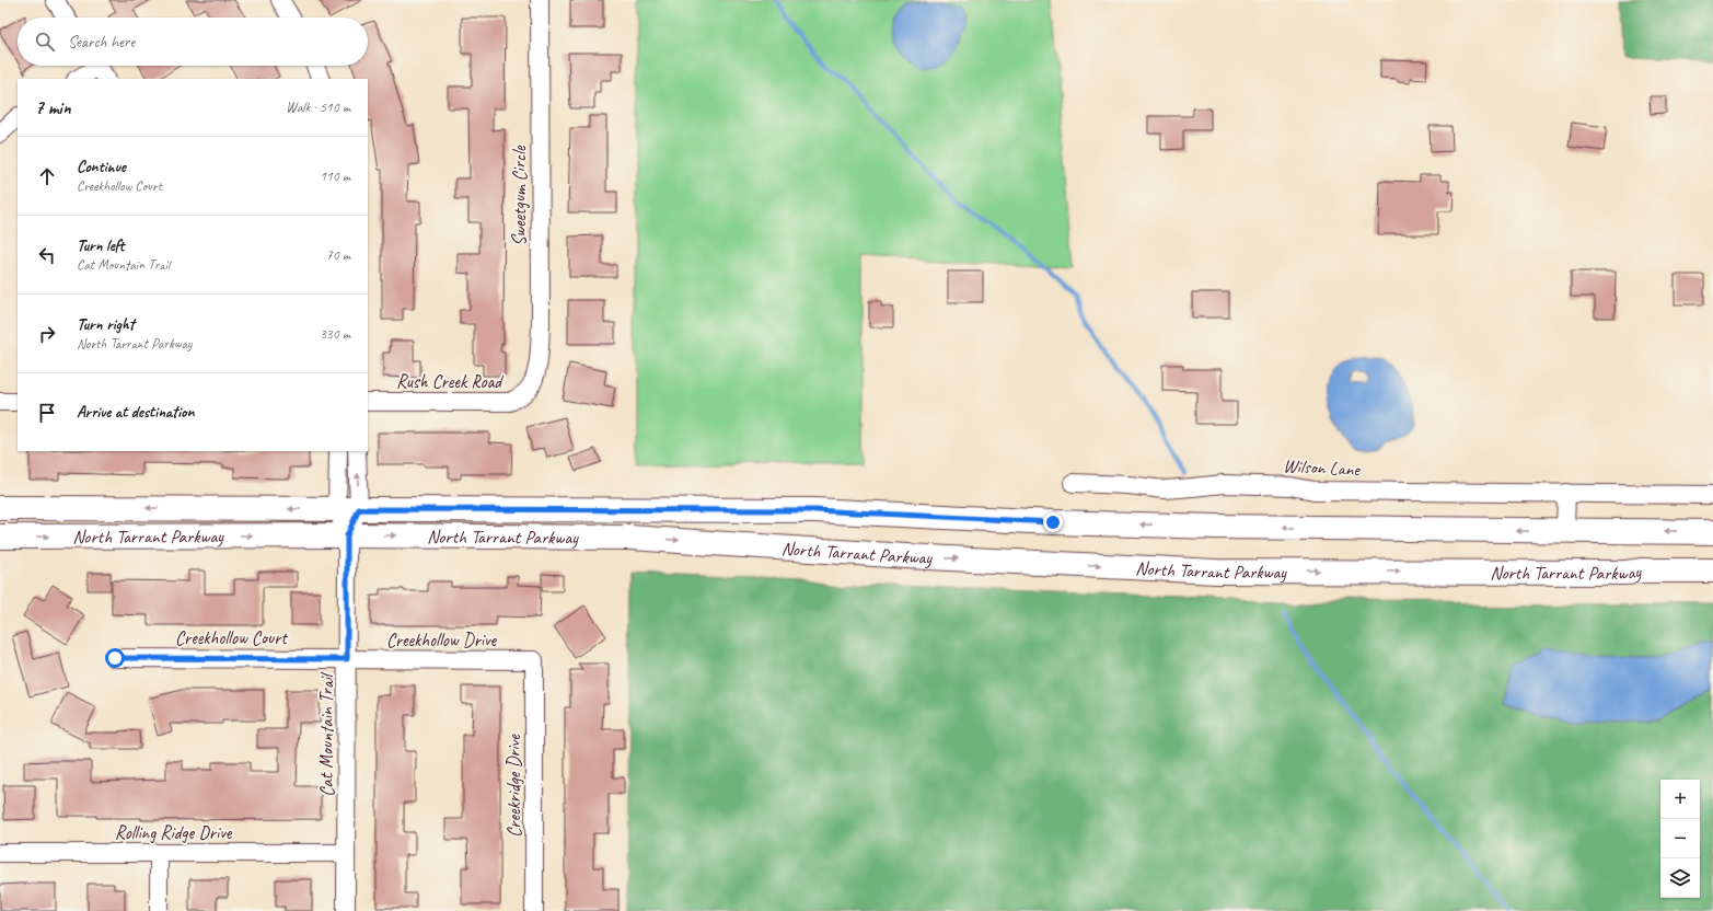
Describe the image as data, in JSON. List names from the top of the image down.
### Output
{
  "streets": {
    "main road": ["North Tarrant Parkway"],
    "street": [
      "Sweetgum Circle",
      "Rush Creek Road",
      "Wilson Lane",
      "Creekhollow Court",
      "Creekhollow Drive",
      "Cat Mountain Trail",
      "Creekridge Drive",
      "Rolling Ridge Drive"
    ]
  },
  "crossings": [
    ["Sweetgum Circle", "Rush Creek Road"],
    ["North Tarrant Parkway", "Cat Mountain Trail"],
    ["Creekhollow Court", "Creekhollow Drive"],
    ["Creekhollow Court", "Cat Mountain Trail"],
    ["Creekhollow Drive", "Cat Mountain Trail"],
    ["Creekhollow Drive", "Creekridge Drive"],
    ["Cat Mountain Trail", "Rolling Ridge Drive"]
  ],
  "page": {
    "search": "Search here",
    "heading": ["7 min", "Walk · 510 m"],
    "list": [
      ["Continue", "Creekhollow Court", "110 m"],
      ["Turn left", "Cat Mountain Trail", "70 m"],
      ["Turn right", "North Tarrant Parkway", "330 m"],
      "Arrive at destination"
    ],
    "map_buttons": ["+", "−"]
  }
}
